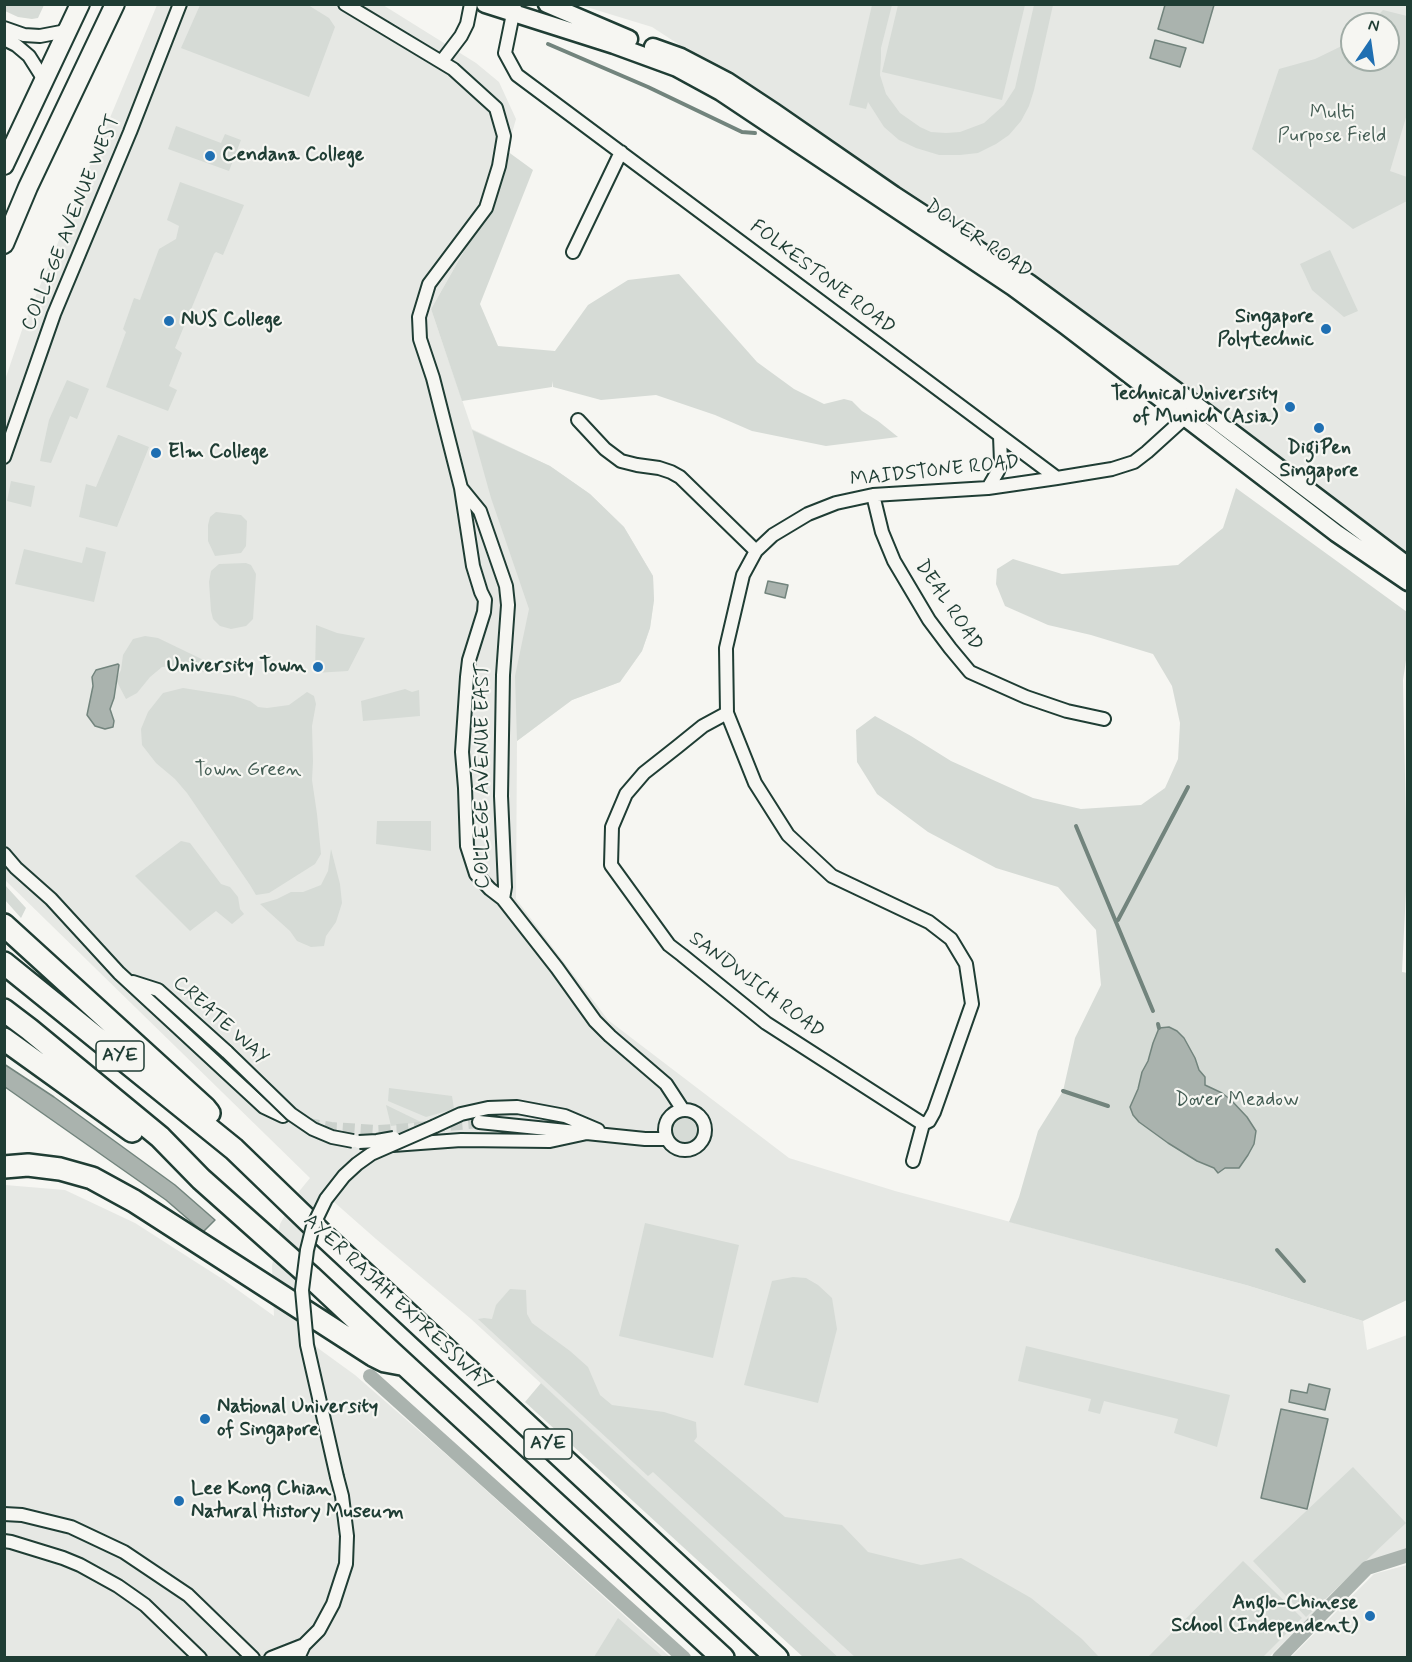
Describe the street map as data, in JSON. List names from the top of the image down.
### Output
{
  "streets": {
    "highway": ["AYE", "AYER RAJAH EXPRESSWAY"],
    "street": [
      "COLLEGE AVENUE WEST",
      "DOVER ROAD",
      "FOLKESTONE ROAD",
      "MAIDSTONE ROAD",
      "DEAL ROAD",
      "COLLEGE AVENUE EAST",
      "SANDWICH ROAD",
      "CREATE WAY"
    ]
  },
  "crossings": [
    ["DOVER ROAD", "FOLKESTONE ROAD"],
    ["DOVER ROAD", "MAIDSTONE ROAD"],
    ["FOLKESTONE ROAD", "MAIDSTONE ROAD"],
    ["MAIDSTONE ROAD", "DEAL ROAD"],
    ["MAIDSTONE ROAD", "SANDWICH ROAD"]
  ],
  "parks": ["Multi Purpose Field", "Town Green", "Dover Meadow"],
  "places": [
    "Cendana College",
    "NUS College",
    "Singapore Polytechnic",
    "Technical University of Munich (Asia)",
    "DigiPen Singapore",
    "Elm College",
    "University Town",
    "National University of Singapore",
    "Lee Kong Chian Natural History Museum",
    "Anglo-Chinese School (Independent)"
  ],
  "north": "top"
}
